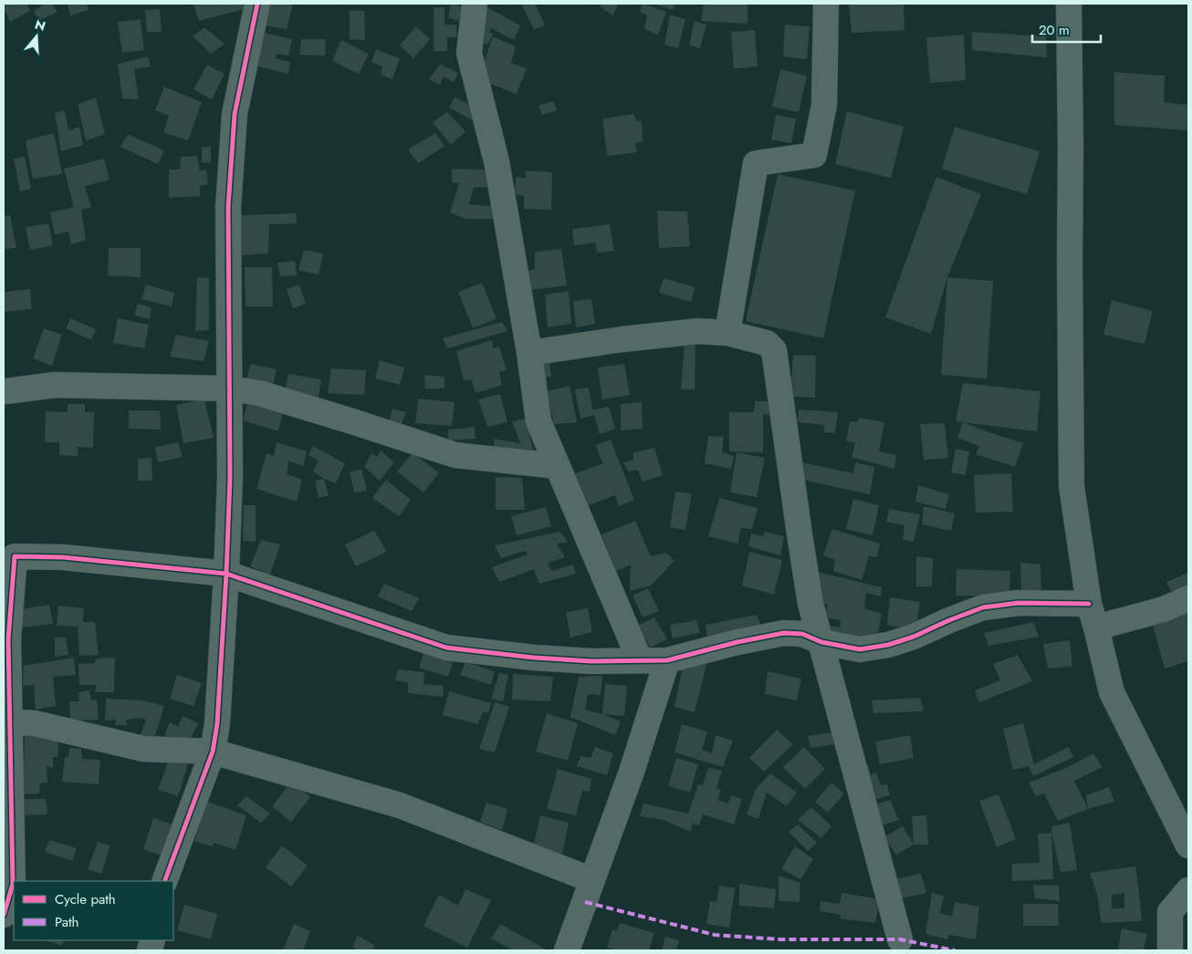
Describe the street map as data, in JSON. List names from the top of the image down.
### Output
{
  "legend": ["Cycle path", "Path"],
  "scale_bar": "20 m",
  "north": "top"
}
